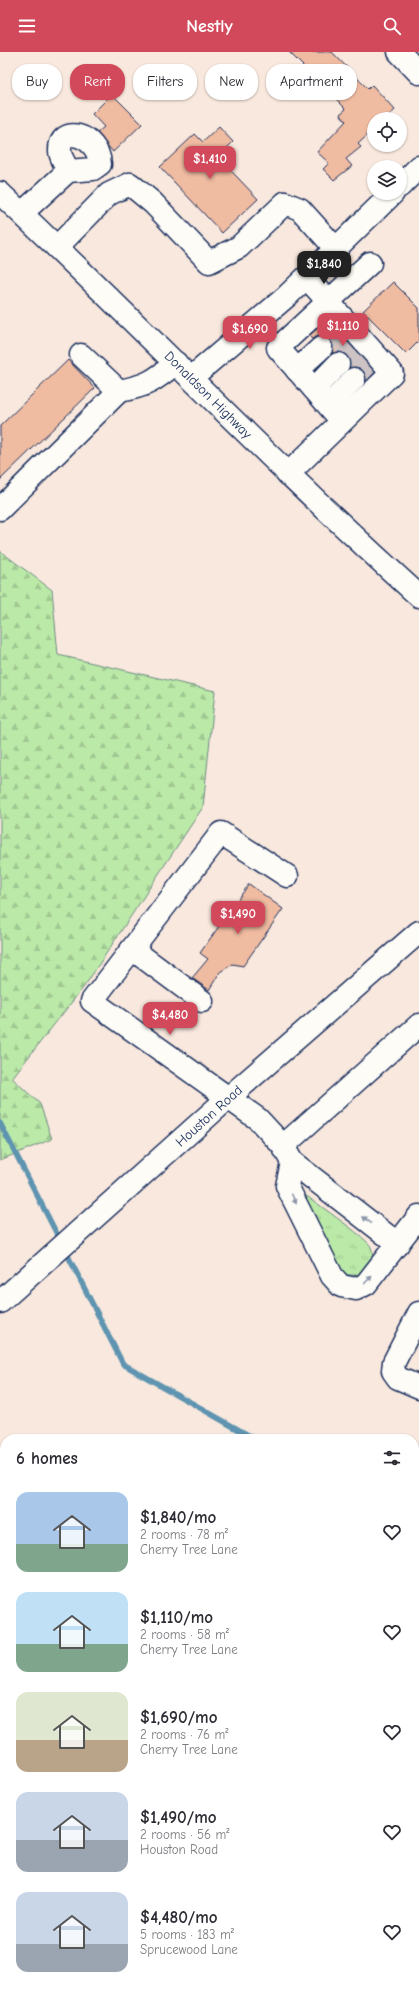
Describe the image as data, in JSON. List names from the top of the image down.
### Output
{
  "streets": {
    "main road": ["Donaldson Highway", "Houston Road"]
  },
  "page": {
    "header": "Nestly",
    "chip": [
      "Buy",
      "Rent",
      "Filters",
      "New",
      "Apartment"
    ],
    "price": [
      "$1,410",
      "$1,840",
      "$1,110",
      "$1,690",
      "$1,490",
      "$4,480"
    ],
    "heading": "6 homes",
    "list": [
      {
        "name": "$1,840/mo",
        "note": "2 rooms · 78 m² · Cherry Tree Lane"
      },
      {
        "name": "$1,110/mo",
        "note": "2 rooms · 58 m² · Cherry Tree Lane"
      },
      {
        "name": "$1,690/mo",
        "note": "2 rooms · 76 m² · Cherry Tree Lane"
      },
      {
        "name": "$1,490/mo",
        "note": "2 rooms · 56 m² · Houston Road"
      },
      {
        "name": "$4,480/mo",
        "note": "5 rooms · 183 m² · Sprucewood Lane"
      }
    ]
  }
}
